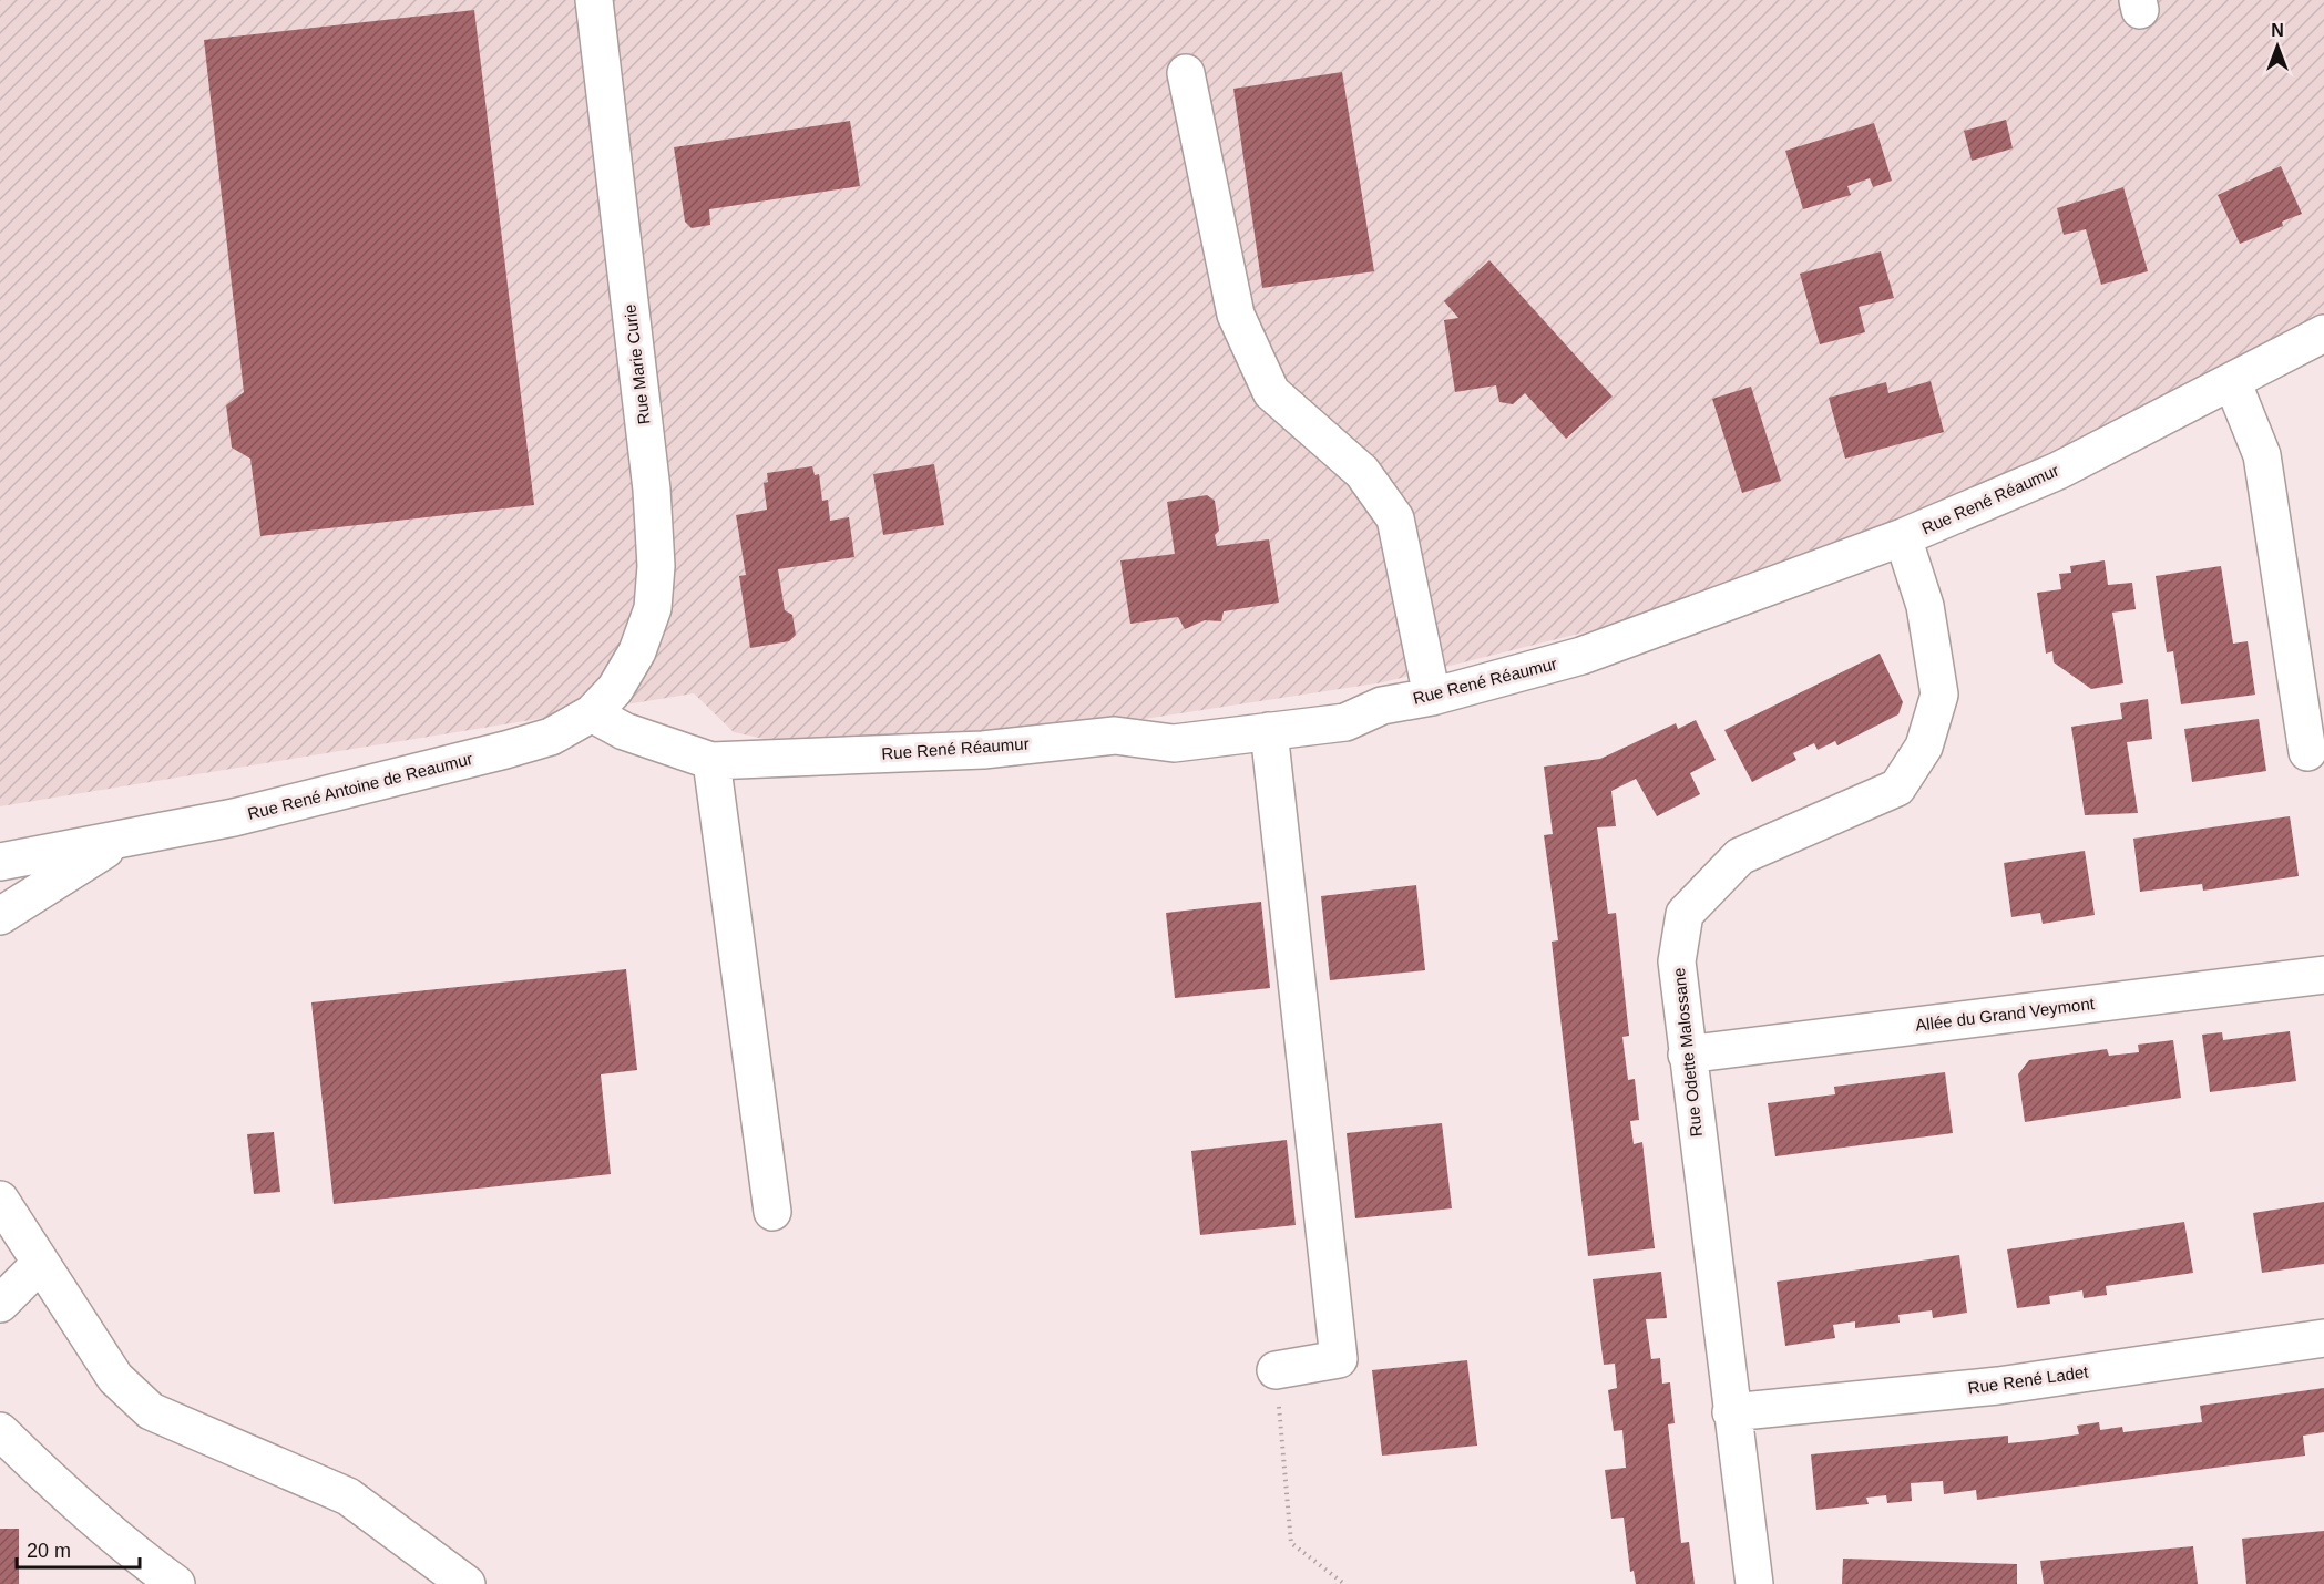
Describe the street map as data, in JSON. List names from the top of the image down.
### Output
{
  "streets": {
    "street": [
      "Rue Marie Curie",
      "Rue René Réaumur",
      "Rue René Antoine de Reaumur",
      "Allée du Grand Veymont",
      "Rue Odette Malossane",
      "Rue René Ladet"
    ]
  },
  "crossings": [
    ["Rue Marie Curie", "Rue René Réaumur"],
    ["Rue Marie Curie", "Rue René Antoine de Reaumur"],
    ["Rue René Réaumur", "Rue René Antoine de Reaumur"],
    ["Rue René Réaumur", "Rue Odette Malossane"],
    ["Allée du Grand Veymont", "Rue Odette Malossane"],
    ["Rue Odette Malossane", "Rue René Ladet"]
  ],
  "scale_bar": "20 m",
  "north": "top"
}
